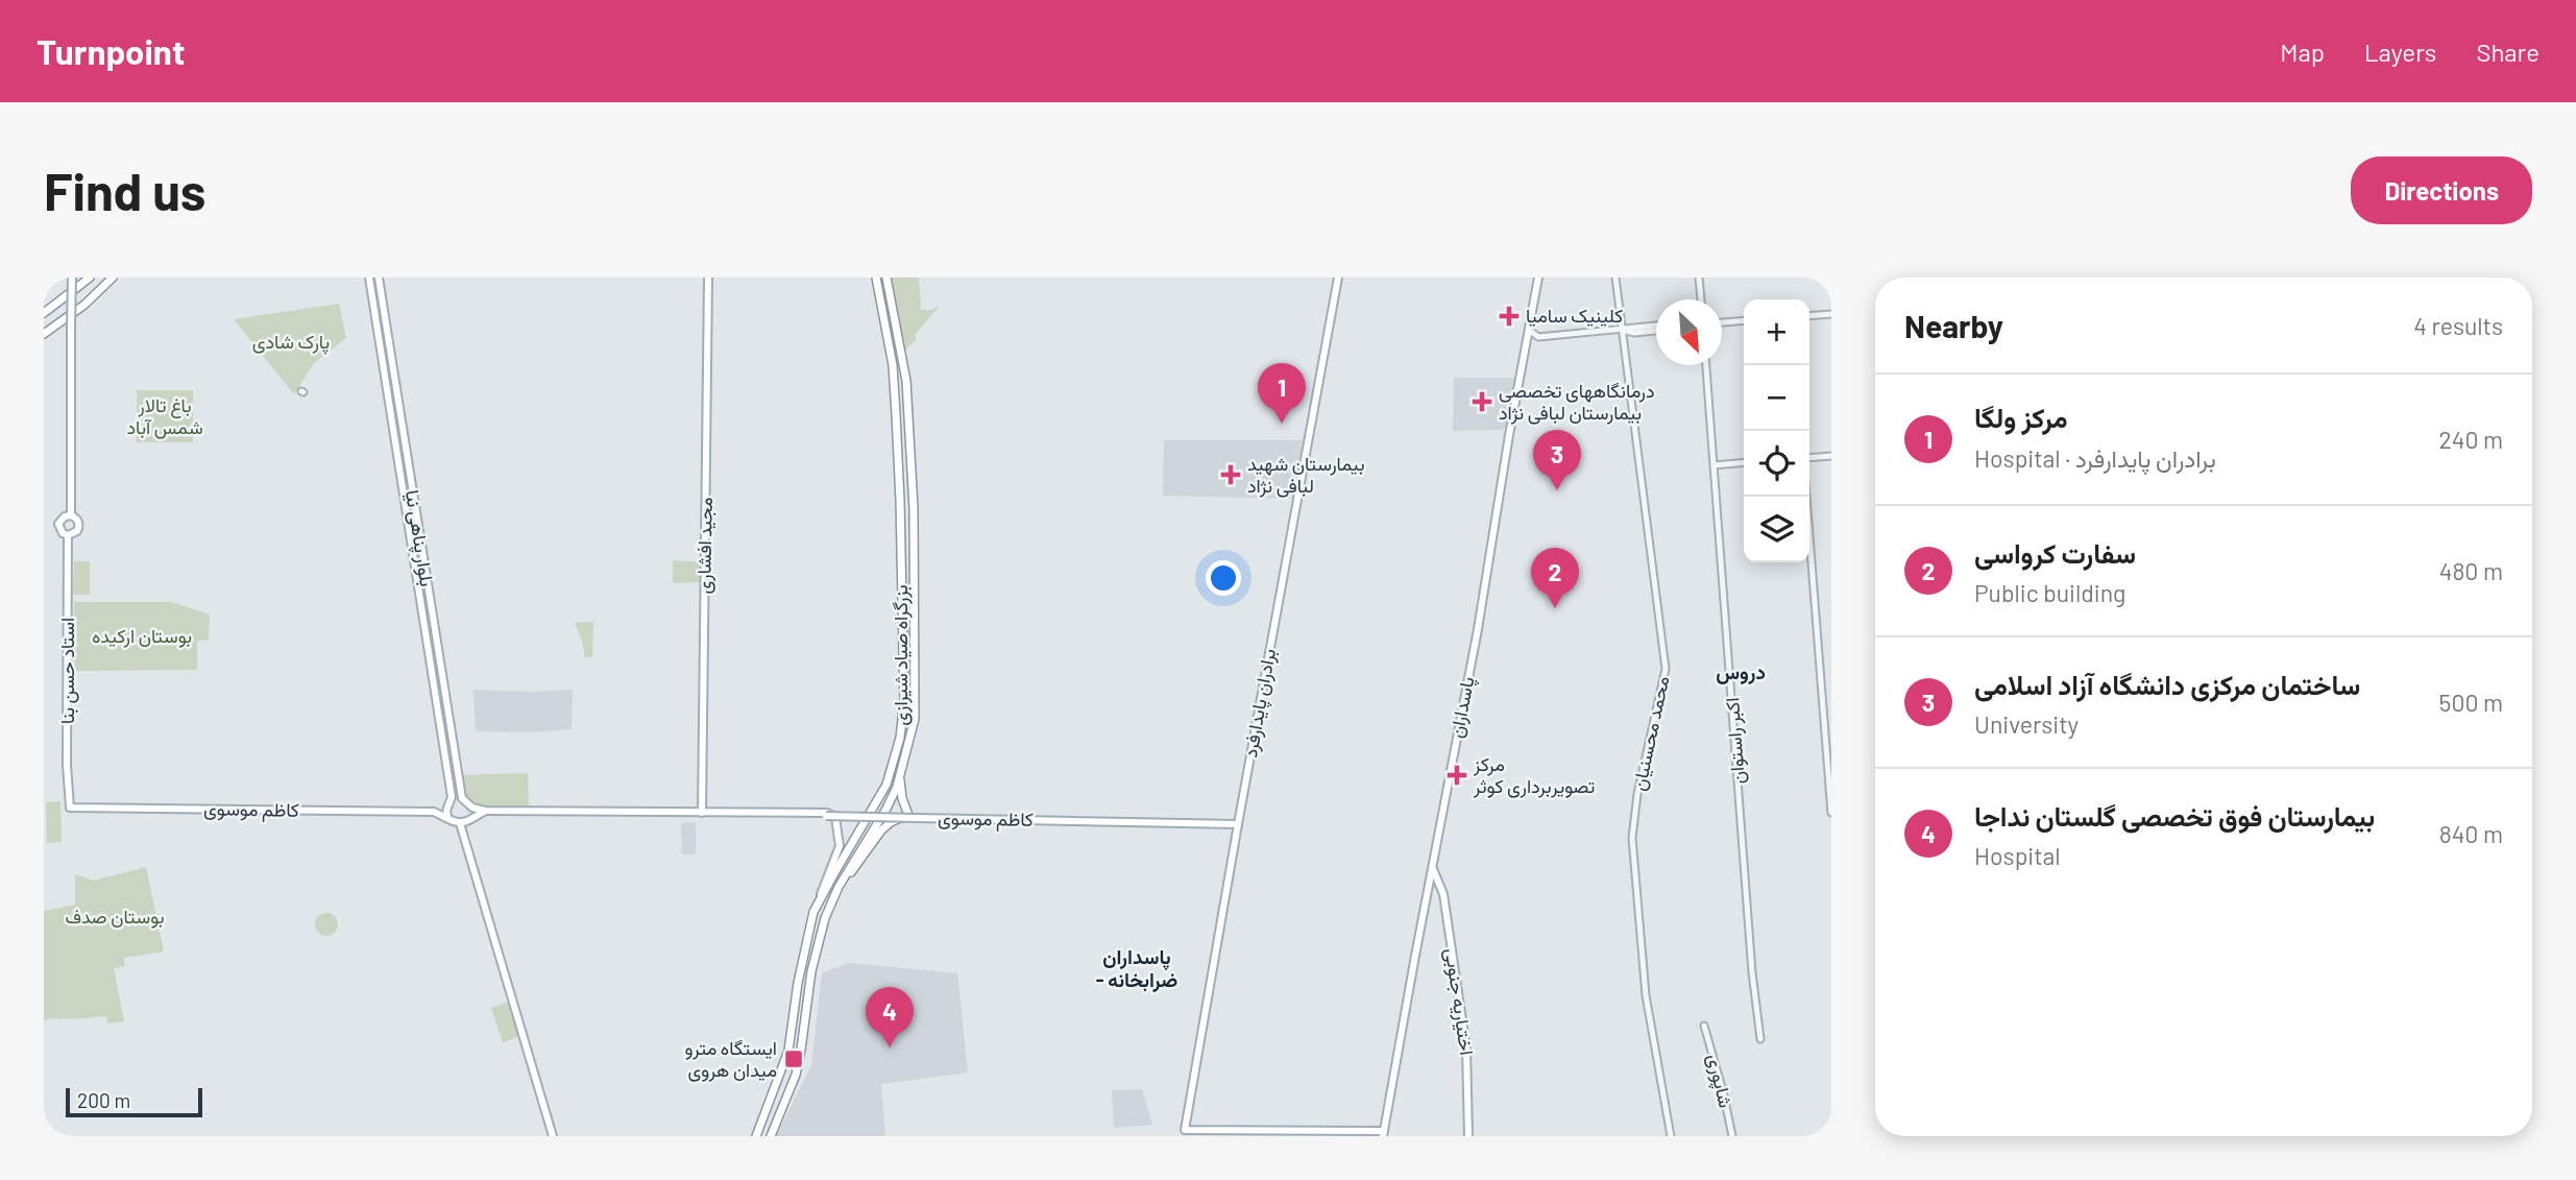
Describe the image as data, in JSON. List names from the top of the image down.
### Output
{
  "streets": {
    "highway": ["بزرگراه صیاد شیرازی"],
    "main road": [
      "بلوار پناهی نیا",
      "مجید افشاری",
      "استاد حسن بنا",
      "برادران پایدارفرد",
      "پاسداران",
      "کاظم موسوی",
      "اختیاریه جنوبی"
    ],
    "street": ["محمد محسنیان", "اکبر راستوان", "شاپوری"]
  },
  "crossings": [
    ["بلوار پناهی نیا", "کاظم موسوی"],
    ["مجید افشاری", "کاظم موسوی"],
    ["استاد حسن بنا", "کاظم موسوی"],
    ["برادران پایدارفرد", "پاسداران"],
    ["برادران پایدارفرد", "کاظم موسوی"],
    ["پاسداران", "اختیاریه جنوبی"]
  ],
  "districts": ["دروس", "پاسداران - ضرابخانه"],
  "parks": [
    "پارک شادی",
    "باغ تالار شمس آباد",
    "بوستان ارکیده",
    "بوستان صدف"
  ],
  "places": {
    "health": [
      "کلینیک سامیا",
      "درمانگاههای تخصصی بیمارستان لبافی نژاد",
      "بیمارستان شهید لبافی نژاد",
      "مرکز تصویربرداری کوثر"
    ],
    "transit": ["ایستگاه مترو میدان هروی"]
  },
  "scale_bar": "200 m",
  "north": "bottom right",
  "page": {
    "header": "Turnpoint",
    "nav": ["Map", "Layers", "Share"],
    "buttons": "Directions",
    "title": "Find us",
    "heading": ["Nearby", "4 results"],
    "map_buttons": ["+", "−"],
    "pins": [
      "1",
      "3",
      "2",
      "4"
    ],
    "list": [
      {
        "mark": "1",
        "name": "مرکز ولگا",
        "note": "Hospital · برادران پایدارفرد",
        "value": "240 m"
      },
      {
        "mark": "2",
        "name": "سفارت کرواسی",
        "note": "Public building",
        "value": "480 m"
      },
      {
        "mark": "3",
        "name": "ساختمان مرکزی دانشگاه آزاد اسلامی",
        "note": "University",
        "value": "500 m"
      },
      {
        "mark": "4",
        "name": "بیمارستان فوق تخصصی گلستان نداجا",
        "note": "Hospital",
        "value": "840 m"
      }
    ],
    "scale": "200 m"
  }
}
